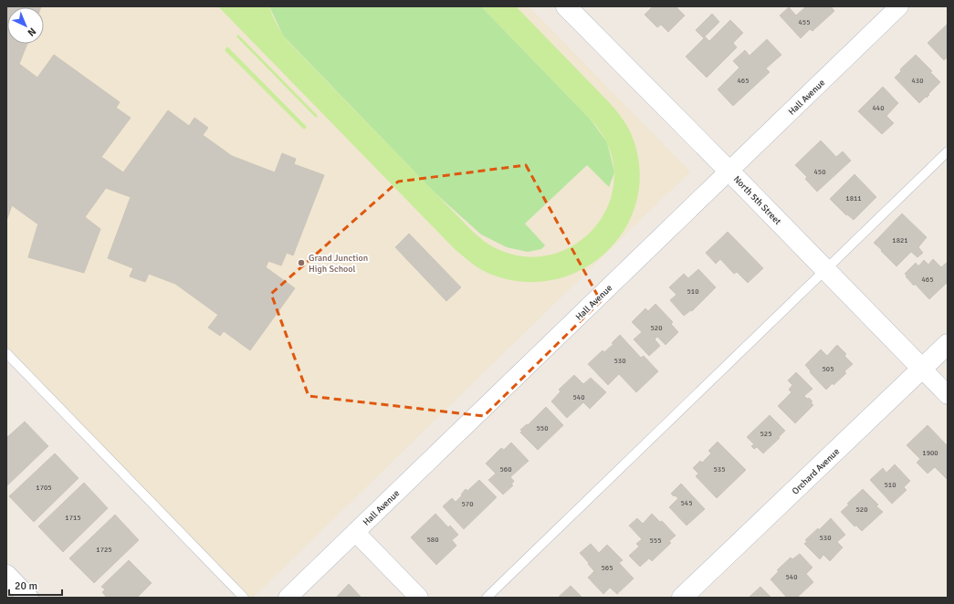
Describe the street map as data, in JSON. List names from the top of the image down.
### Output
{
  "streets": {
    "street": ["Hall Avenue", "North 5th Street", "Orchard Avenue"]
  },
  "crossings": [
    ["Hall Avenue", "North 5th Street"],
    ["North 5th Street", "Orchard Avenue"]
  ],
  "places": ["Grand Junction High School"],
  "house_numbers": [
    "455",
    "465",
    "430",
    "440",
    "450",
    "1811",
    "1821",
    "465",
    "510",
    "520",
    "530",
    "505",
    "540",
    "550",
    "525",
    "1900",
    "560",
    "535",
    "510",
    "1705",
    "545",
    "570",
    "520",
    "1715",
    "530",
    "580",
    "555",
    "1725",
    "565",
    "540"
  ],
  "scale_bar": "20 m",
  "north": "bottom right"
}
